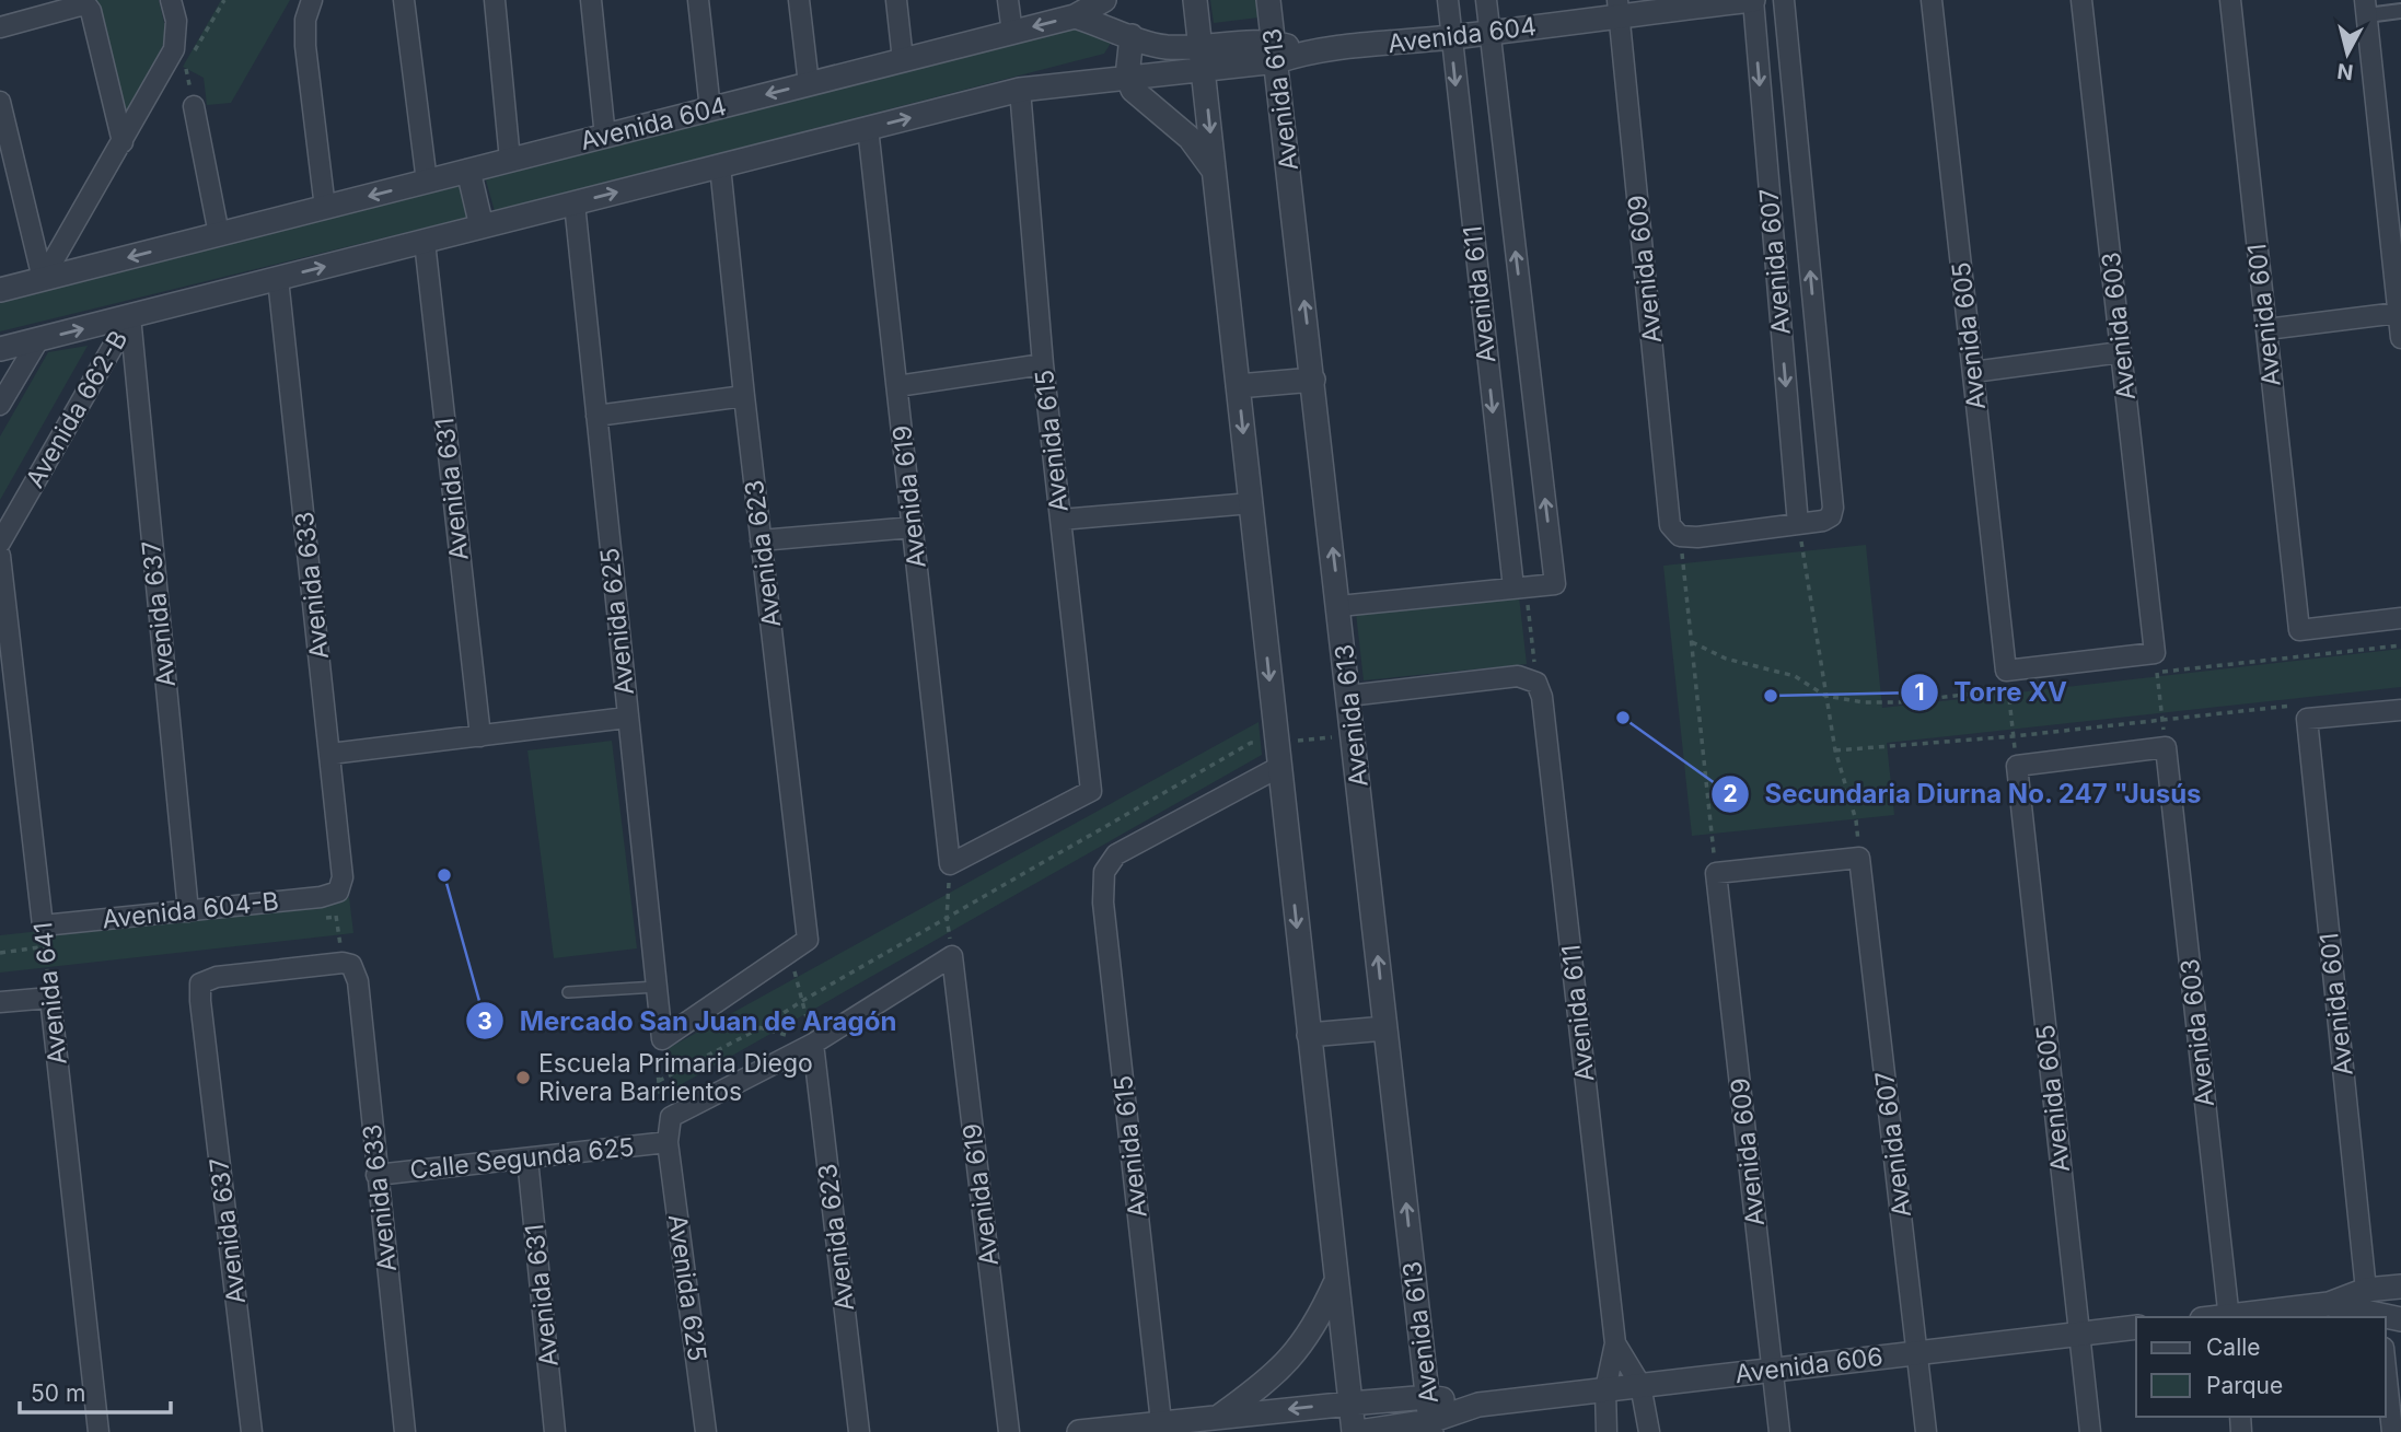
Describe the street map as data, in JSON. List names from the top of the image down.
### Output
{
  "streets": {
    "street": [
      "Avenida 604",
      "Avenida 613",
      "Avenida 607",
      "Avenida 609",
      "Avenida 611",
      "Avenida 601",
      "Avenida 603",
      "Avenida 605",
      "Avenida 662-B",
      "Avenida 615",
      "Avenida 631",
      "Avenida 619",
      "Avenida 623",
      "Avenida 633",
      "Avenida 637",
      "Avenida 625",
      "Avenida 604-B",
      "Avenida 641",
      "Calle Segunda 625",
      "Avenida 606"
    ]
  },
  "crossings": [
    ["Avenida 604", "Avenida 613"],
    ["Avenida 604", "Avenida 607"],
    ["Avenida 604", "Avenida 609"],
    ["Avenida 604", "Avenida 611"],
    ["Avenida 604", "Avenida 662-B"],
    ["Avenida 604", "Avenida 615"],
    ["Avenida 604", "Avenida 631"],
    ["Avenida 604", "Avenida 619"],
    ["Avenida 604", "Avenida 623"],
    ["Avenida 604", "Avenida 633"],
    ["Avenida 604", "Avenida 637"],
    ["Avenida 604", "Avenida 625"],
    ["Avenida 613", "Avenida 606"],
    ["Avenida 607", "Avenida 606"],
    ["Avenida 609", "Avenida 606"],
    ["Avenida 611", "Avenida 606"],
    ["Avenida 605", "Avenida 606"],
    ["Avenida 662-B", "Avenida 637"],
    ["Avenida 615", "Avenida 619"],
    ["Avenida 615", "Avenida 606"],
    ["Avenida 631", "Calle Segunda 625"],
    ["Avenida 633", "Avenida 637"],
    ["Avenida 633", "Avenida 604-B"],
    ["Avenida 633", "Calle Segunda 625"],
    ["Avenida 637", "Avenida 604-B"],
    ["Avenida 625", "Calle Segunda 625"],
    ["Avenida 604-B", "Avenida 641"]
  ],
  "places": [
    "Torre XV",
    "Secundaria Diurna No. 247 \"Jusús",
    "Mercado San Juan de Aragón",
    "Escuela Primaria Diego Rivera Barrientos"
  ],
  "legend": ["Calle", "Parque"],
  "scale_bar": "50 m",
  "north": "bottom"
}
